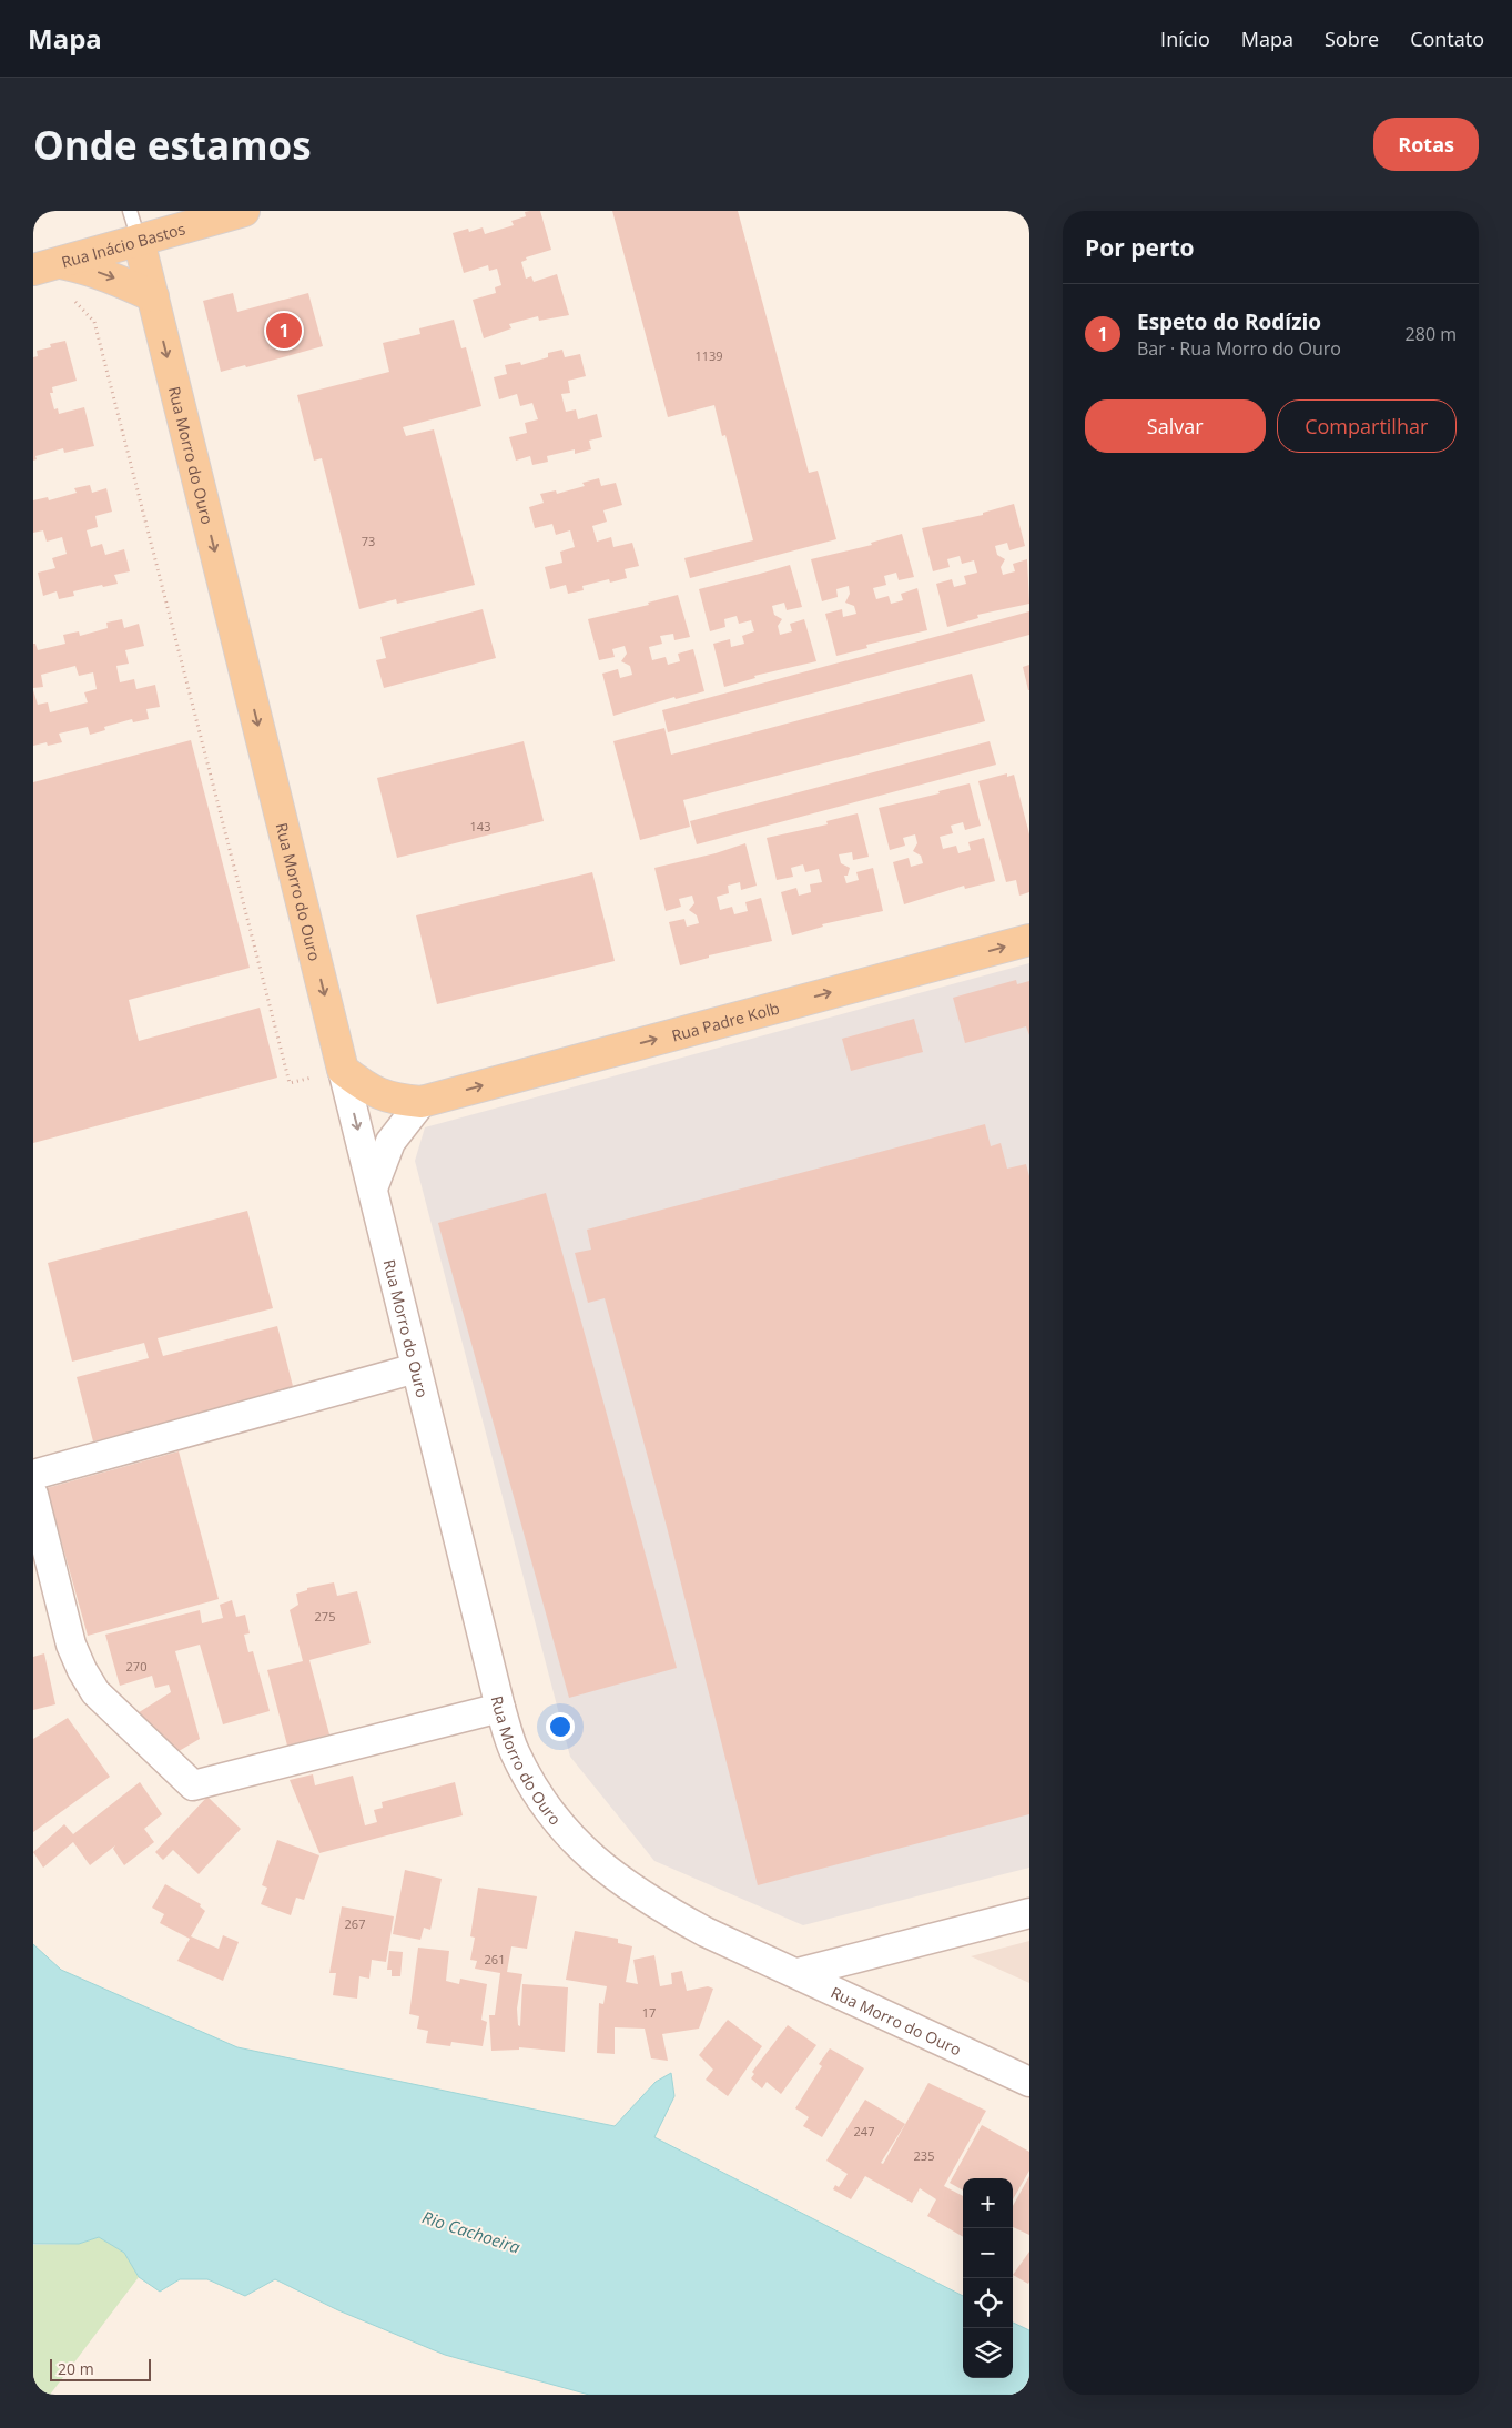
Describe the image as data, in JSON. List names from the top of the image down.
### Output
{
  "streets": {
    "main road": ["Rua Inácio Bastos", "Rua Morro do Ouro", "Rua Padre Kolb"]
  },
  "crossings": [
    ["Rua Inácio Bastos", "Rua Morro do Ouro"],
    ["Rua Morro do Ouro", "Rua Padre Kolb"]
  ],
  "one_way": ["Rua Morro do Ouro", "Rua Padre Kolb"],
  "water": ["Rio Cachoeira"],
  "house_numbers": [
    "1139",
    "73",
    "143",
    "275",
    "270",
    "267",
    "261",
    "17",
    "247",
    "235"
  ],
  "scale_bar": "20 m",
  "page": {
    "header": "Mapa",
    "nav": [
      "Início",
      "Mapa",
      "Sobre",
      "Contato"
    ],
    "buttons": [
      "Rotas",
      ["Salvar", "Compartilhar"]
    ],
    "title": "Onde estamos",
    "heading": "Por perto",
    "list": [
      {
        "mark": "1",
        "name": "Espeto do Rodízio",
        "note": "Bar · Rua Morro do Ouro",
        "value": "280 m"
      }
    ],
    "pins": "1",
    "map_buttons": ["+", "−"],
    "scale": "20 m"
  }
}
